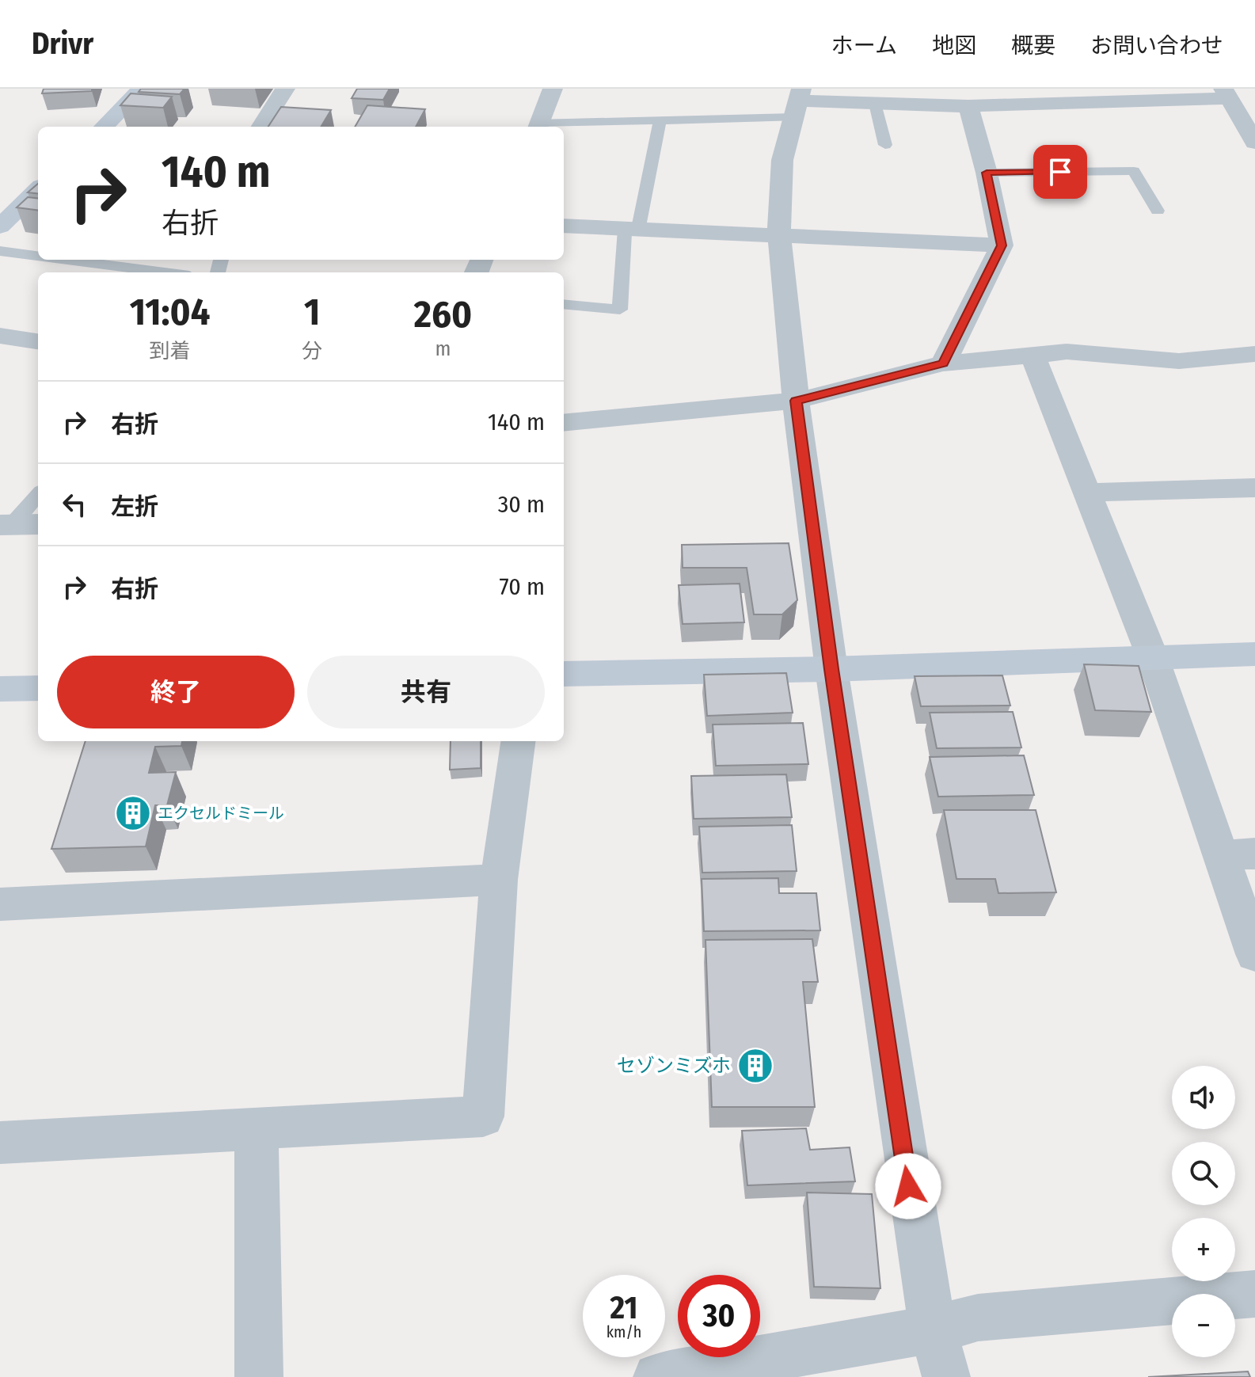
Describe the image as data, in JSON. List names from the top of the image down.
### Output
{
  "places": {
    "building": ["エクセルドミール", "セゾンミズホ"]
  },
  "page": {
    "header": "Drivr",
    "nav": [
      "ホーム",
      "地図",
      "概要",
      "お問い合わせ"
    ],
    "turn": ["140 m", "右折"],
    "eta": [
      "11:04",
      "到着",
      "1",
      "分",
      "260",
      "m"
    ],
    "list": [
      {
        "name": "右折",
        "value": "140 m"
      },
      {
        "name": "左折",
        "value": "30 m"
      },
      {
        "name": "右折",
        "value": "70 m"
      }
    ],
    "buttons": ["終了", "共有"],
    "map_buttons": ["+", "−"],
    "speed": "21 km/h",
    "limit": "30"
  }
}
